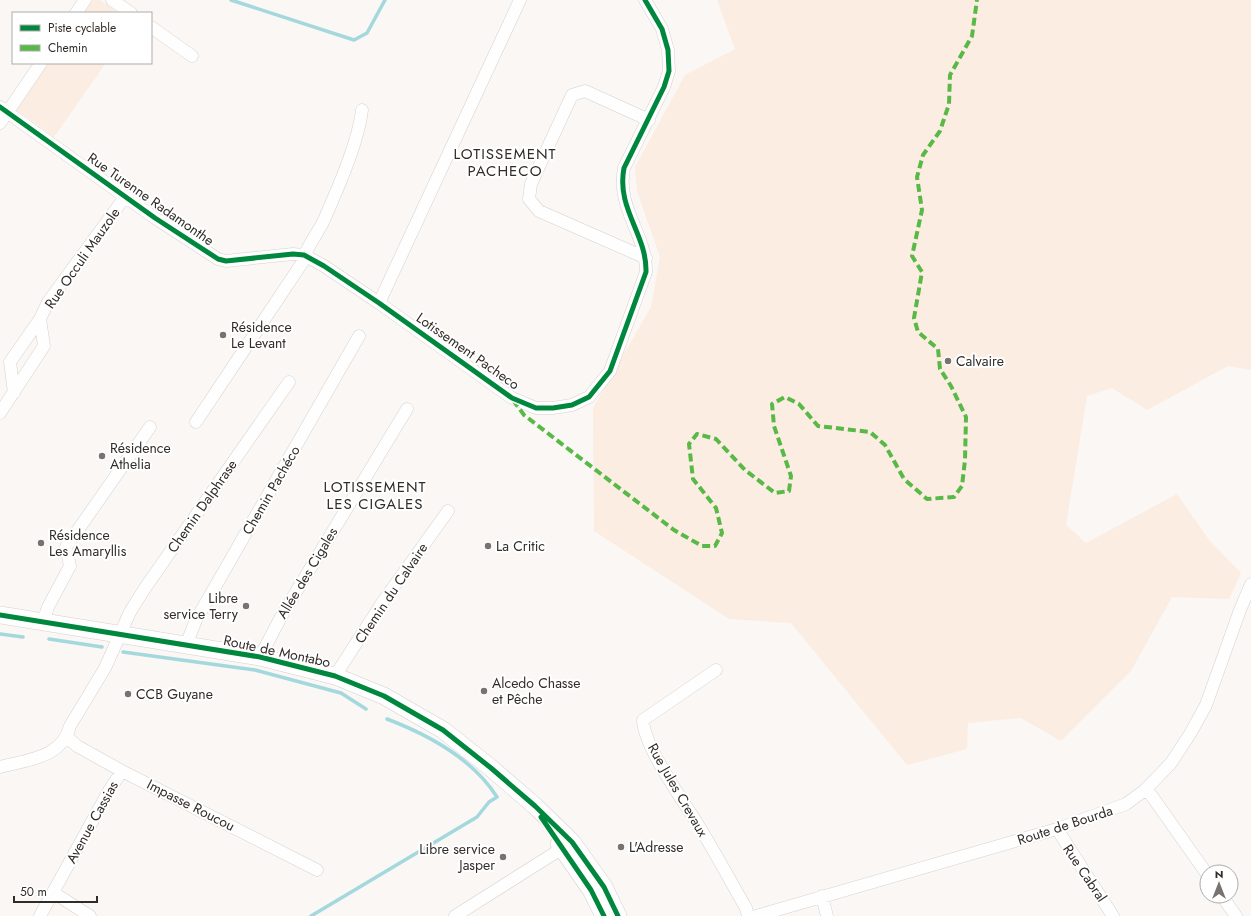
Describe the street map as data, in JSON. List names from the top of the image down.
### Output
{
  "streets": {
    "main road": ["Route de Montabo"],
    "street": [
      "Rue Turenne Radamonthe",
      "Rue Occuli Mauzole",
      "Lotissement Pacheco",
      "Chemin Pachéco",
      "Chemin Dalphrase",
      "Allée des Cigales",
      "Chemin du Calvaire",
      "Rue Jules Crevaux",
      "Impasse Roucou",
      "Avenue Cassias",
      "Route de Bourda",
      "Rue Cabral"
    ]
  },
  "crossings": [
    ["Rue Turenne Radamonthe", "Rue Occuli Mauzole"],
    ["Rue Turenne Radamonthe", "Lotissement Pacheco"],
    ["Chemin Pachéco", "Route de Montabo"],
    ["Chemin Dalphrase", "Route de Montabo"],
    ["Chemin Dalphrase", "Impasse Roucou"],
    ["Allée des Cigales", "Route de Montabo"],
    ["Chemin du Calvaire", "Route de Montabo"],
    ["Impasse Roucou", "Avenue Cassias"],
    ["Route de Bourda", "Rue Cabral"]
  ],
  "districts": ["LOTISSEMENT PACHECO", "LOTISSEMENT LES CIGALES"],
  "places": [
    "Résidence Le Levant",
    "Calvaire",
    "Résidence Athelia",
    "Résidence Les Amaryllis",
    "La Critic",
    "Libre service Terry",
    "Alcedo Chasse et Pêche",
    "CCB Guyane",
    "L'Adresse",
    "Libre service Jasper"
  ],
  "legend": ["Piste cyclable", "Chemin"],
  "scale_bar": "50 m",
  "north": "top"
}
